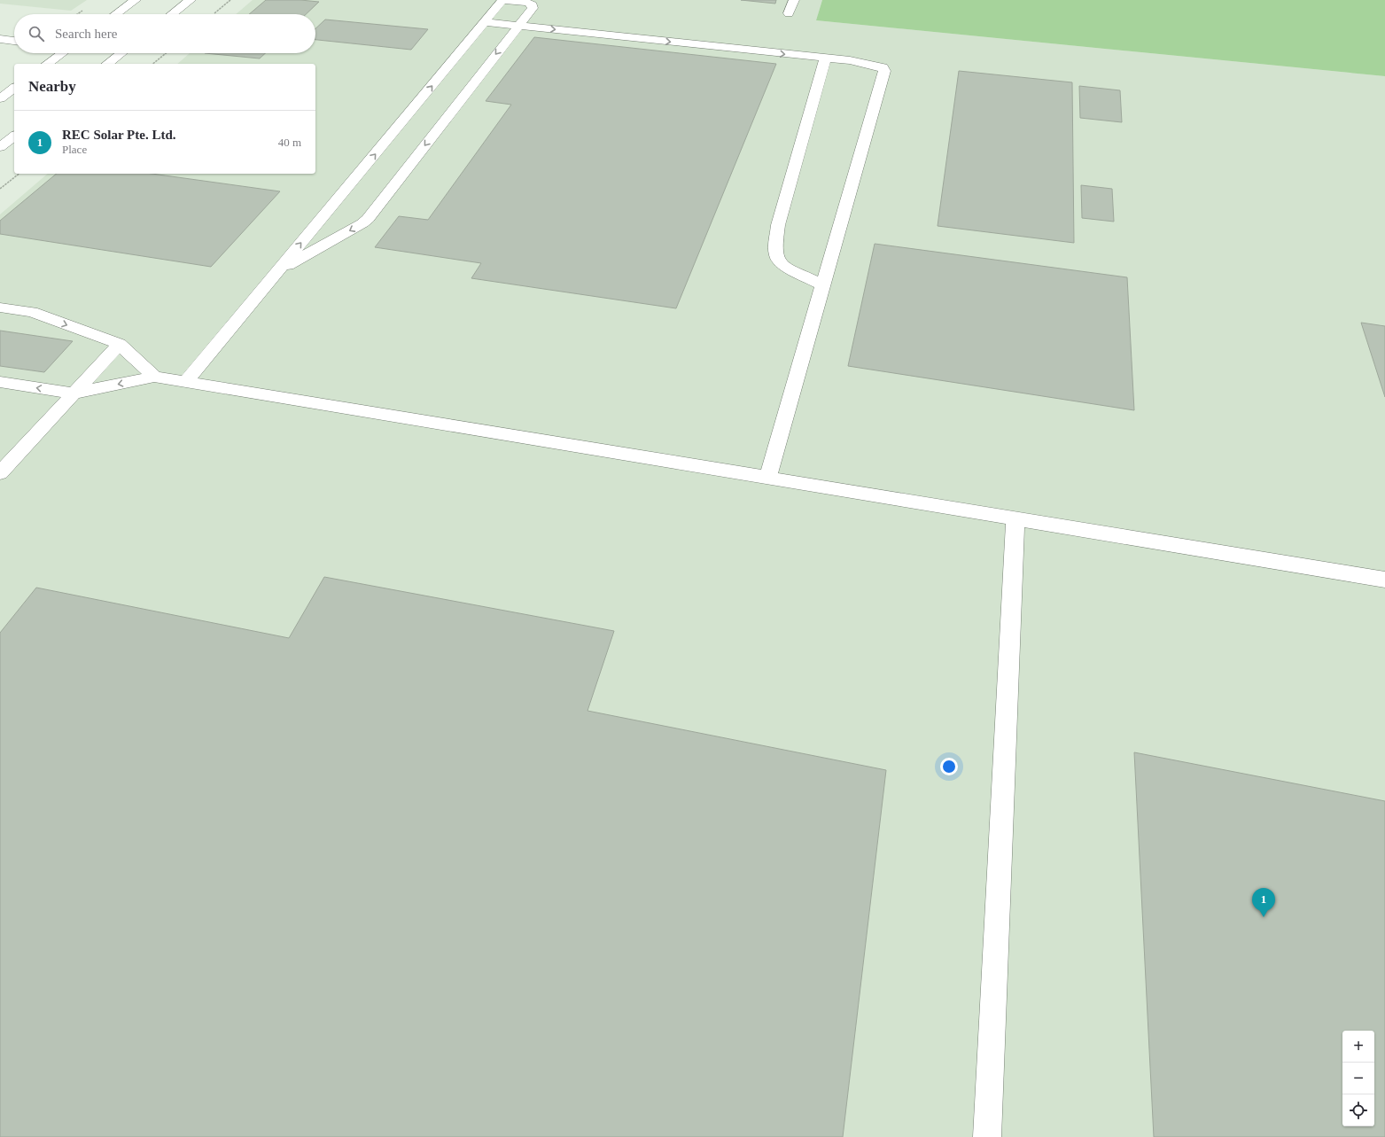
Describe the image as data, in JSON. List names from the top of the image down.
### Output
{
  "page": {
    "search": "Search here",
    "heading": "Nearby",
    "list": [
      {
        "mark": "1",
        "name": "REC Solar Pte. Ltd.",
        "note": "Place",
        "value": "40 m"
      }
    ],
    "pins": "1",
    "map_buttons": ["+", "−"]
  }
}
